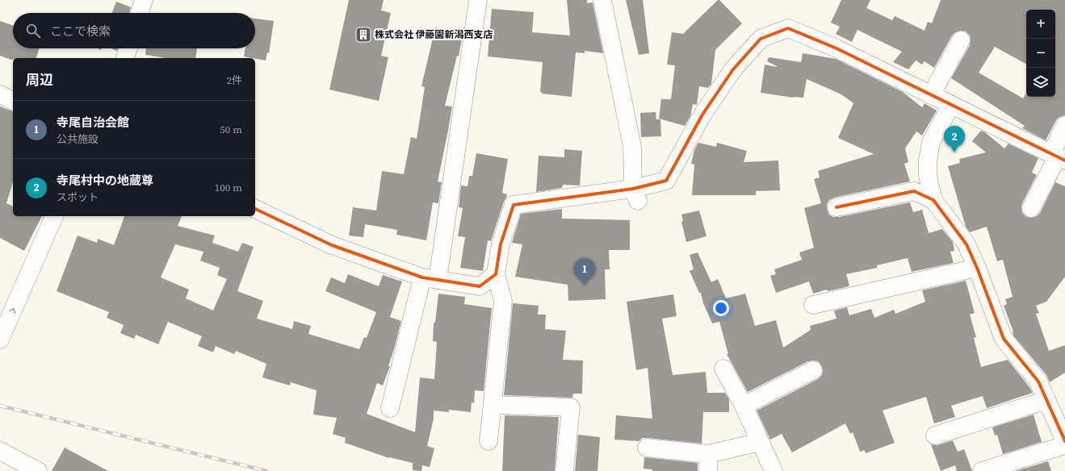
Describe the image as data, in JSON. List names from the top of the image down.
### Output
{
  "places": {
    "building": ["株式会社 伊藤園新潟西支店"]
  },
  "page": {
    "map_buttons": ["+", "−"],
    "search": "ここで検索",
    "heading": ["周辺", "2件"],
    "list": [
      {
        "mark": "1",
        "name": "寺尾自治会館",
        "note": "公共施設",
        "value": "50 m"
      },
      {
        "mark": "2",
        "name": "寺尾村中の地蔵尊",
        "note": "スポット",
        "value": "100 m"
      }
    ],
    "pins": ["2", "1"]
  }
}
